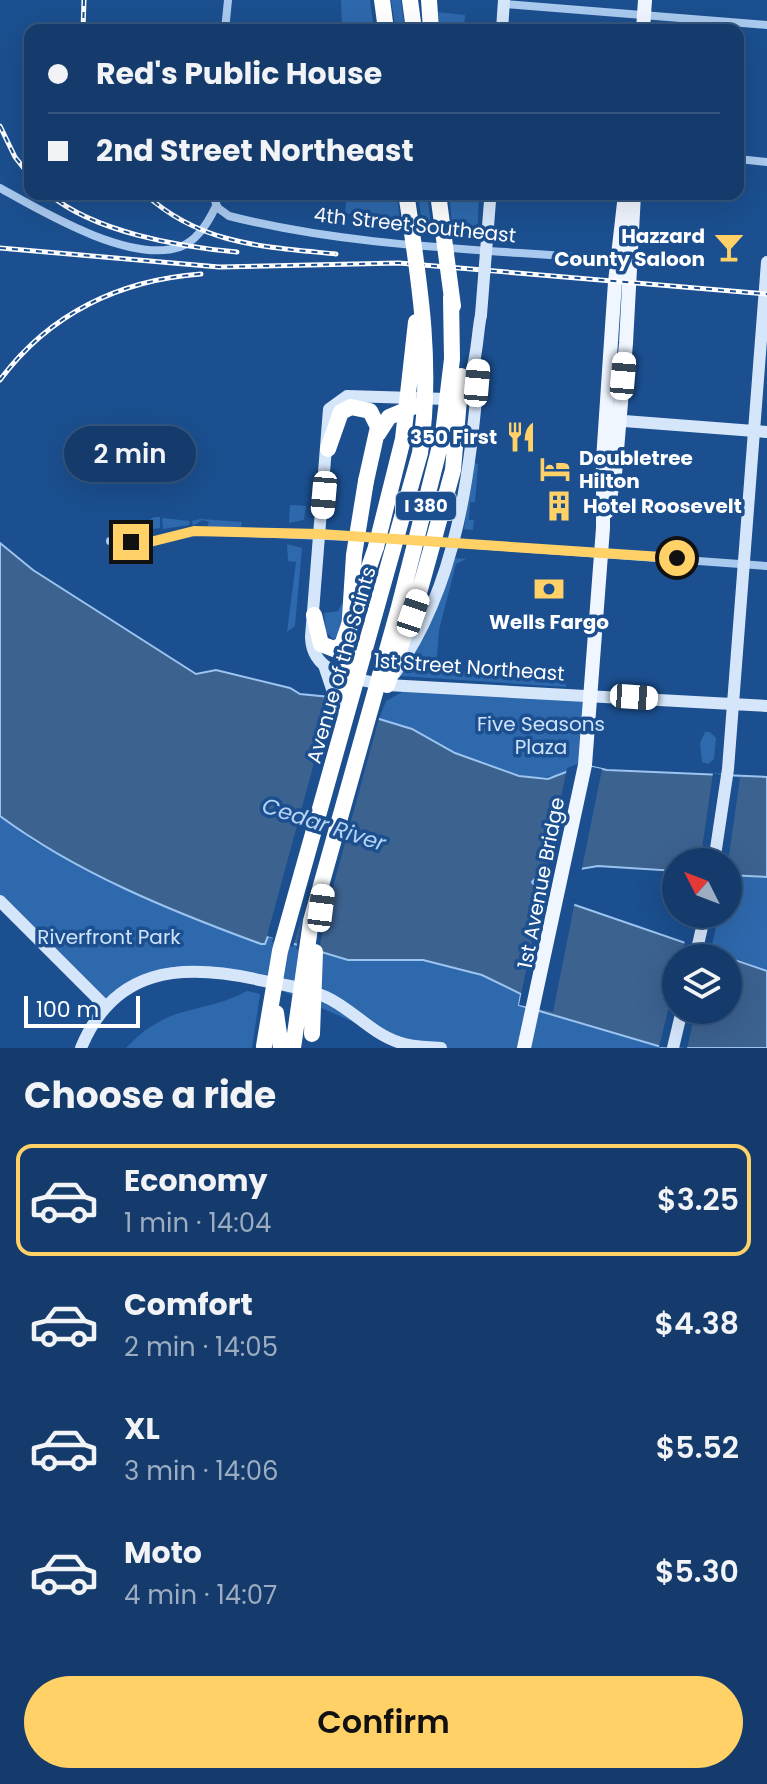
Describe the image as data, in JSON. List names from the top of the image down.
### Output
{
  "streets": {
    "highway": ["I 380", "Avenue of the Saints"],
    "main road": ["1st Avenue Bridge"],
    "street": ["4th Street Southeast", "1st Street Northeast"]
  },
  "crossings": [
    ["I 380", "Avenue of the Saints"],
    ["1st Street Northeast", "1st Avenue Bridge"]
  ],
  "water": ["Cedar River"],
  "parks": ["Five Seasons Plaza", "Riverfront Park"],
  "places": {
    "bar": ["Hazzard County Saloon"],
    "restaurant": ["350 First"],
    "hotel": ["Doubletree Hilton"],
    "building": ["Hotel Roosevelt"],
    "bank": ["Wells Fargo"]
  },
  "scale_bar": "100 m",
  "north": "top left",
  "page": {
    "banner": ["Red's Public House", "2nd Street Northeast"],
    "bubble": "2 min",
    "scale": "100 m",
    "heading": "Choose a ride",
    "list": [
      {
        "name": "Economy",
        "note": "1 min · 14:04",
        "value": "$3.25"
      },
      {
        "name": "Comfort",
        "note": "2 min · 14:05",
        "value": "$4.38"
      },
      {
        "name": "XL",
        "note": "3 min · 14:06",
        "value": "$5.52"
      },
      {
        "name": "Moto",
        "note": "4 min · 14:07",
        "value": "$5.30"
      }
    ],
    "buttons": "Confirm"
  }
}
